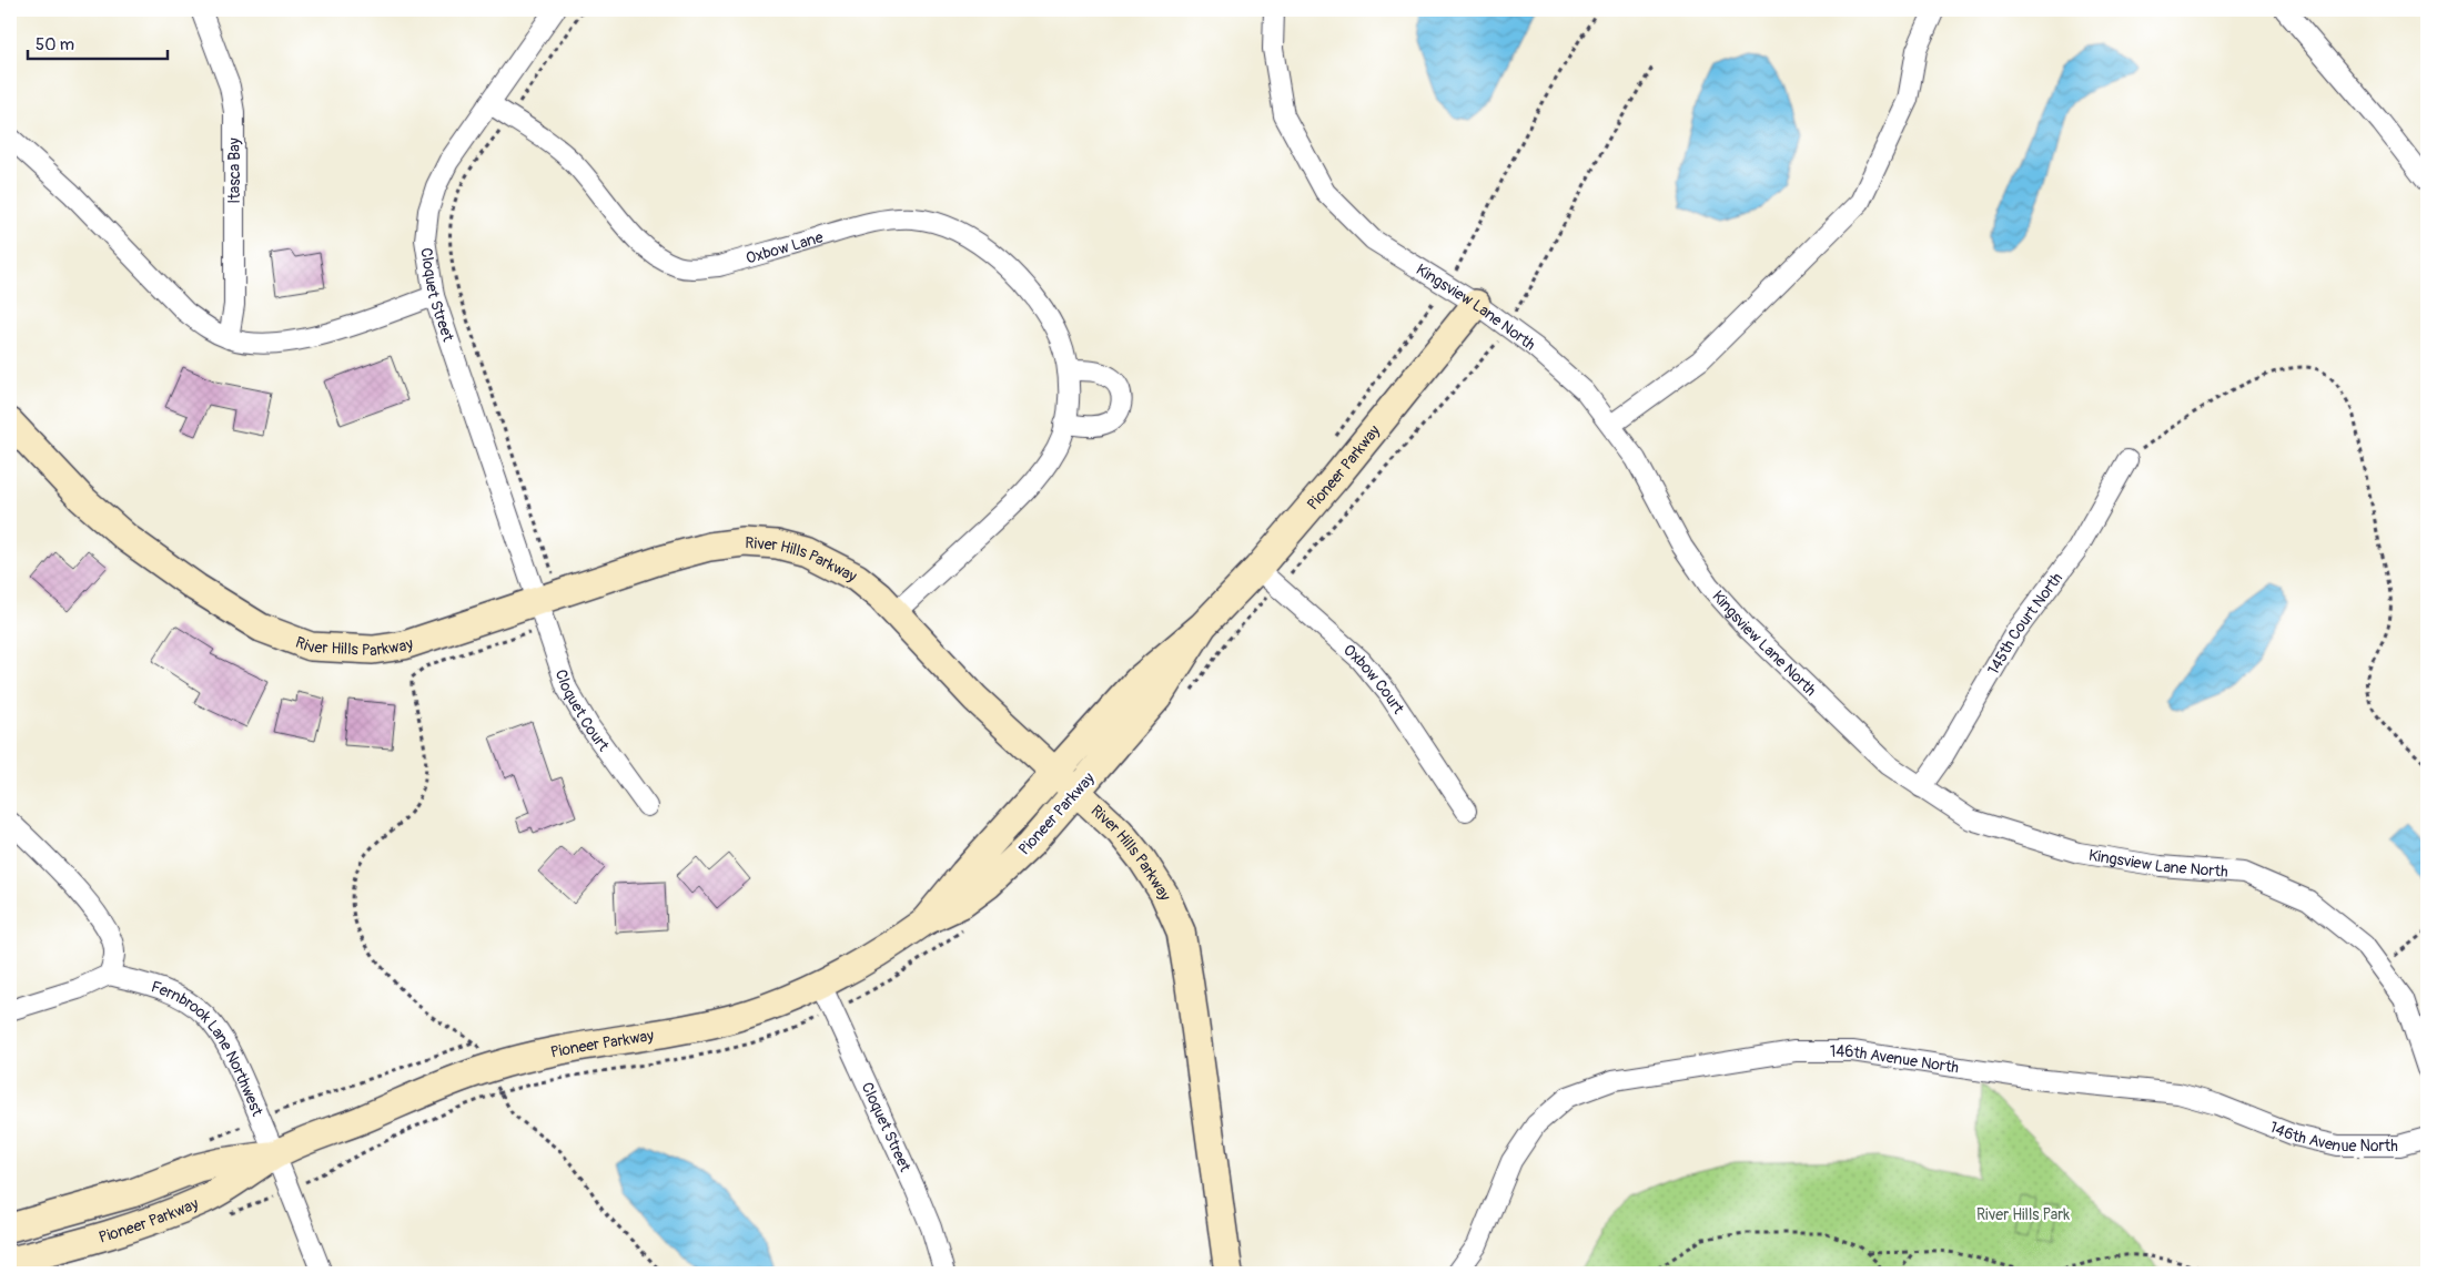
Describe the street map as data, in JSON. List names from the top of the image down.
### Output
{
  "streets": {
    "street": [
      "Itasca Bay",
      "Oxbow Lane",
      "Cloquet Street",
      "Kingsview Lane North",
      "Pioneer Parkway",
      "River Hills Parkway",
      "145th Court North",
      "Oxbow Court",
      "Cloquet Court",
      "Fernbrook Lane Northwest",
      "146th Avenue North"
    ]
  },
  "crossings": [
    ["Oxbow Lane", "Cloquet Street"],
    ["Oxbow Lane", "River Hills Parkway"],
    ["Cloquet Street", "Pioneer Parkway"],
    ["Cloquet Street", "River Hills Parkway"],
    ["Cloquet Street", "Cloquet Court"],
    ["Kingsview Lane North", "Pioneer Parkway"],
    ["Kingsview Lane North", "145th Court North"],
    ["Pioneer Parkway", "River Hills Parkway"],
    ["Pioneer Parkway", "Oxbow Court"],
    ["Pioneer Parkway", "Fernbrook Lane Northwest"],
    ["River Hills Parkway", "Cloquet Court"]
  ],
  "parks": ["River Hills Park"],
  "scale_bar": "50 m"
}
